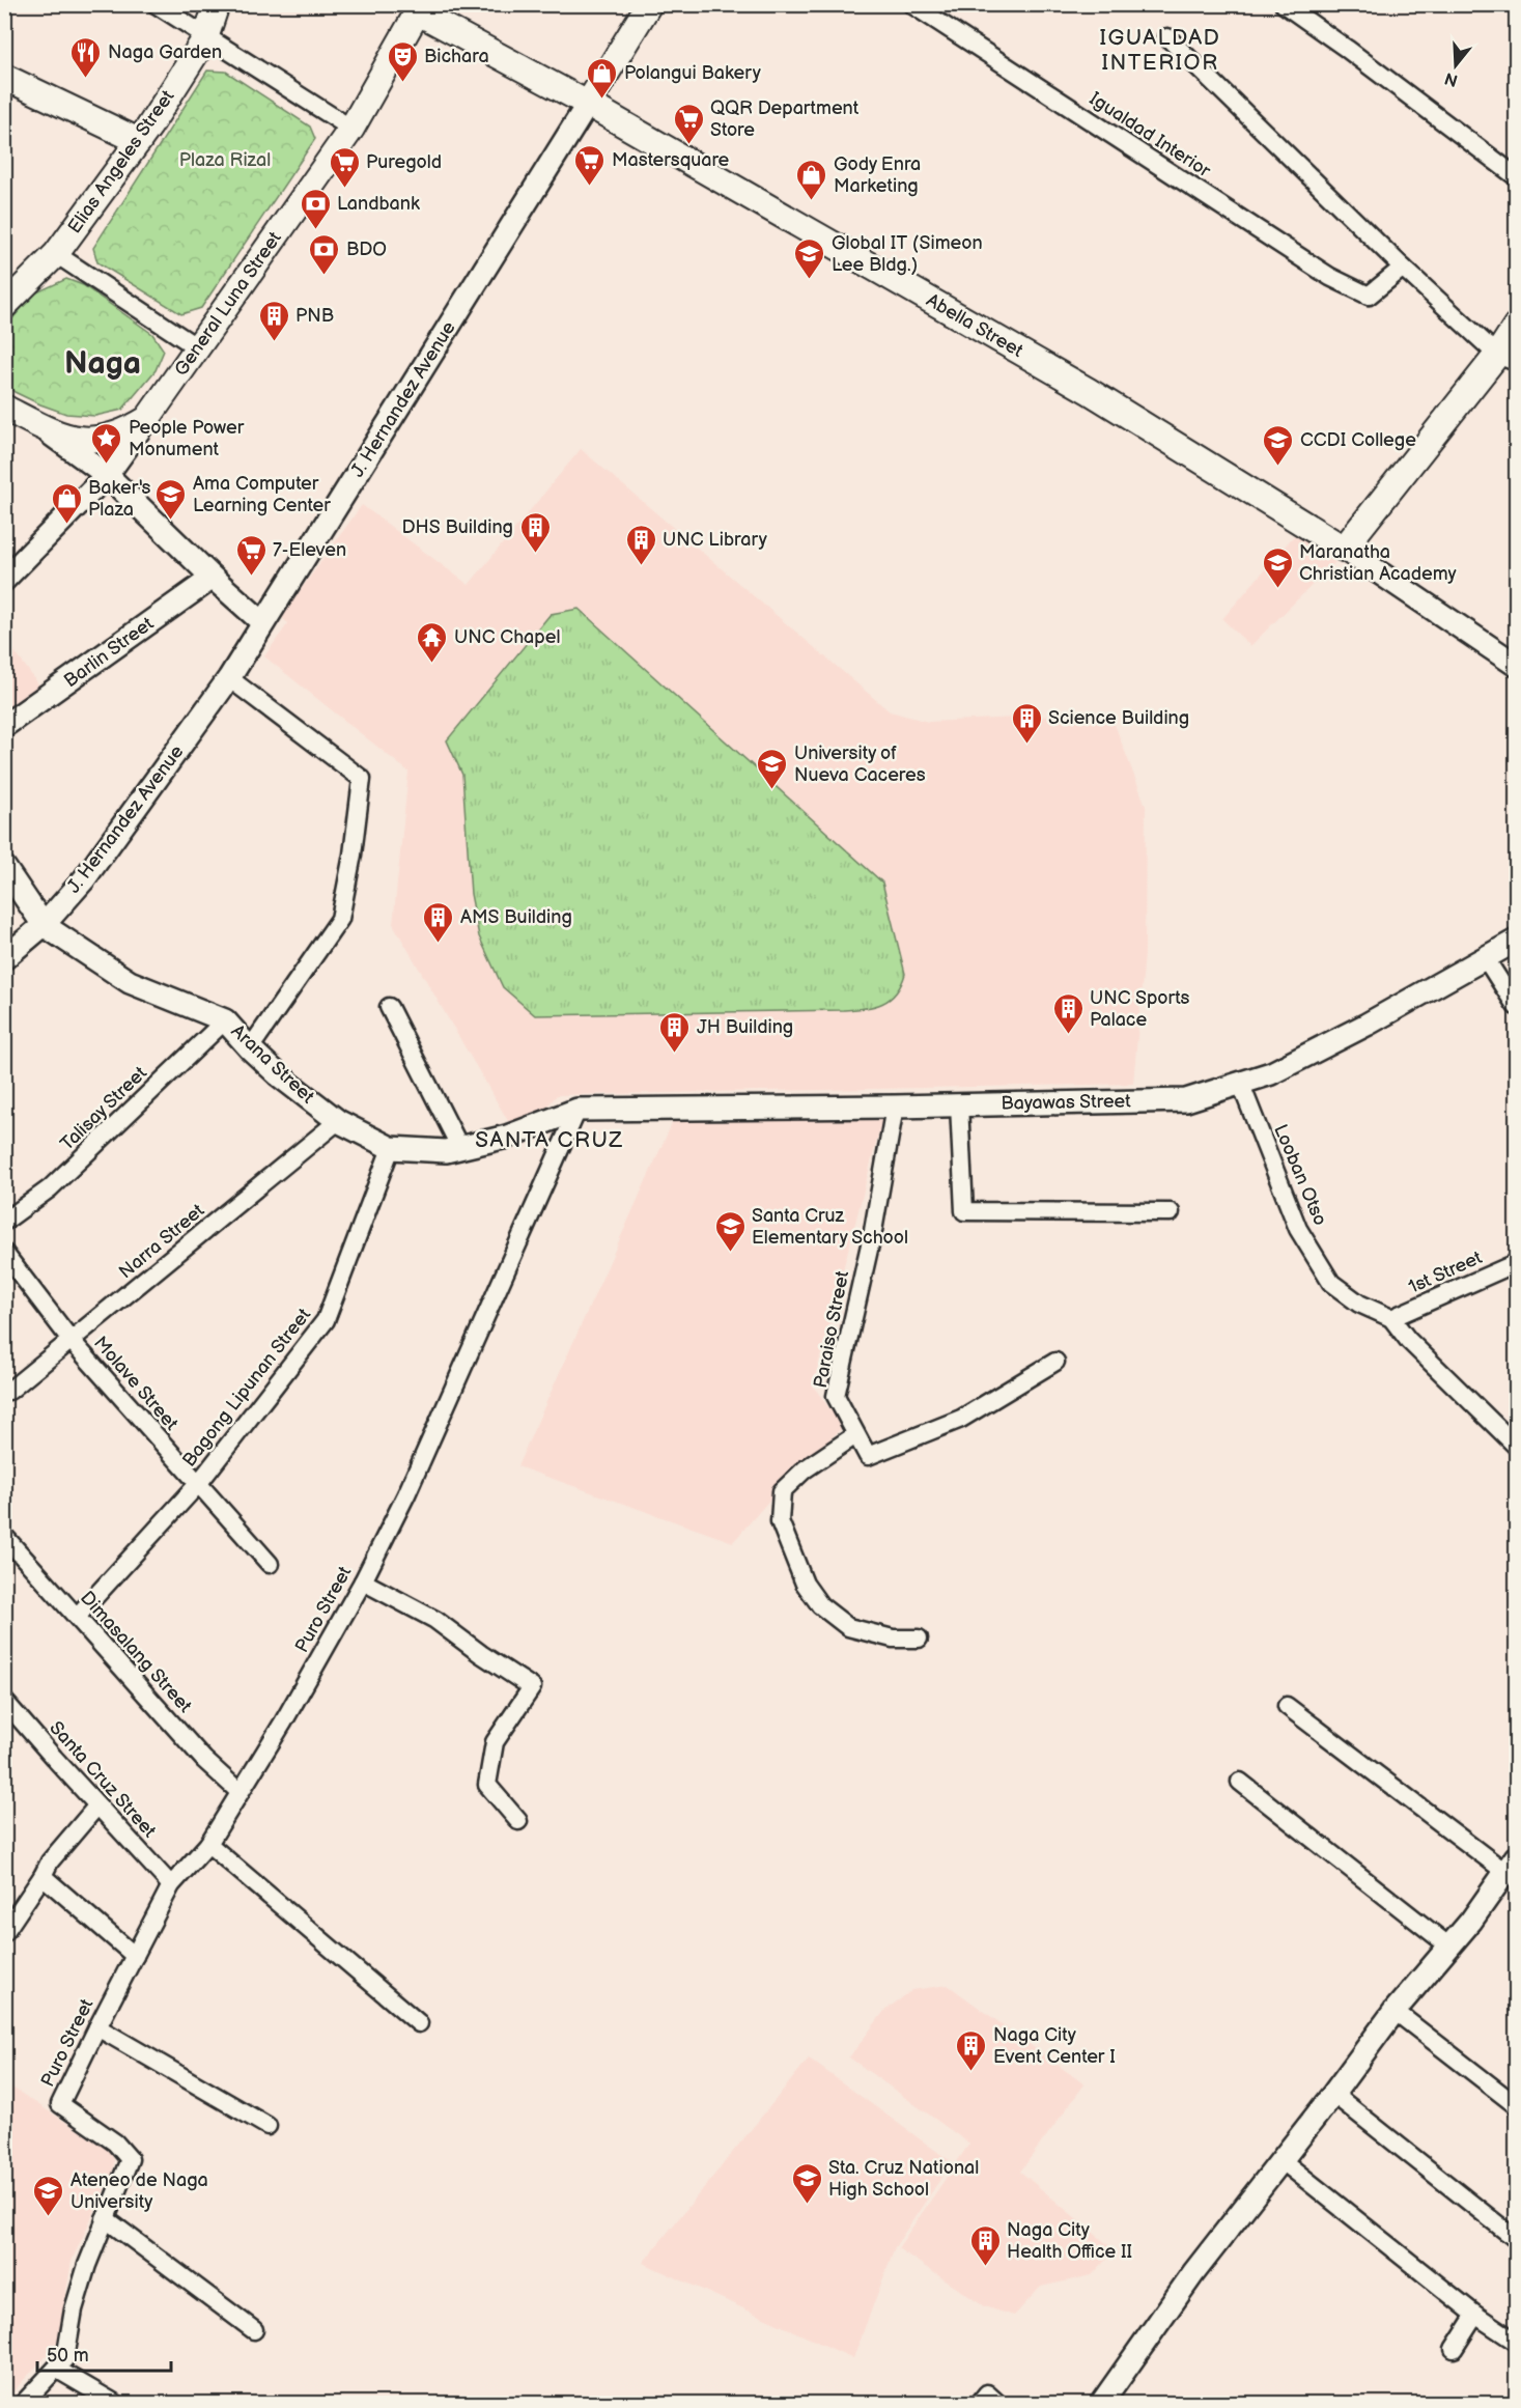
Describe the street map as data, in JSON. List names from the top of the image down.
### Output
{
  "streets": {
    "main road": [
      "Elias Angeles Street",
      "General Luna Street",
      "Abella Street",
      "J. Hernandez Avenue"
    ],
    "street": [
      "Igualdad Interior",
      "Barlin Street",
      "Arana Street",
      "Bayawas Street",
      "Talisay Street",
      "Looban Otso",
      "Narra Street",
      "1st Street",
      "Paraiso Street",
      "Molave Street",
      "Bagong Lipunan Street",
      "Puro Street",
      "Dimasalang Street",
      "Santa Cruz Street"
    ]
  },
  "crossings": [
    ["General Luna Street", "Abella Street"],
    ["Abella Street", "J. Hernandez Avenue"],
    ["J. Hernandez Avenue", "Arana Street"],
    ["Arana Street", "Bayawas Street"],
    ["Arana Street", "Talisay Street"],
    ["Arana Street", "Narra Street"],
    ["Arana Street", "Bagong Lipunan Street"],
    ["Arana Street", "Puro Street"],
    ["Bayawas Street", "Looban Otso"],
    ["Bayawas Street", "Paraiso Street"],
    ["Bayawas Street", "Puro Street"],
    ["Looban Otso", "1st Street"],
    ["Narra Street", "Molave Street"],
    ["Molave Street", "Bagong Lipunan Street"],
    ["Bagong Lipunan Street", "Dimasalang Street"],
    ["Puro Street", "Dimasalang Street"],
    ["Puro Street", "Santa Cruz Street"]
  ],
  "districts": ["IGUALDAD INTERIOR", "Naga", "SANTA CRUZ"],
  "parks": ["Plaza Rizal"],
  "places": {
    "restaurant": ["Naga Garden"],
    "theatre": ["Bichara"],
    "shop": ["Polangui Bakery", "Gody Enra Marketing", "Baker's Plaza"],
    "supermarket": [
      "QQR Department Store",
      "Mastersquare",
      "Puregold",
      "7-Eleven"
    ],
    "bank": ["Landbank", "BDO"],
    "school or university": [
      "Global IT (Simeon Lee Bldg.)",
      "CCDI College",
      "Ama Computer Learning Center",
      "Maranatha Christian Academy",
      "University of Nueva Caceres",
      "Santa Cruz Elementary School",
      "Sta. Cruz National High School",
      "Ateneo de Naga University"
    ],
    "building": [
      "PNB",
      "DHS Building",
      "UNC Library",
      "Science Building",
      "AMS Building",
      "UNC Sports Palace",
      "JH Building",
      "Naga City Event Center I",
      "Naga City Health Office II"
    ],
    "place": ["People Power Monument"],
    "temple": ["UNC Chapel"]
  },
  "scale_bar": "50 m",
  "north": "bottom"
}
